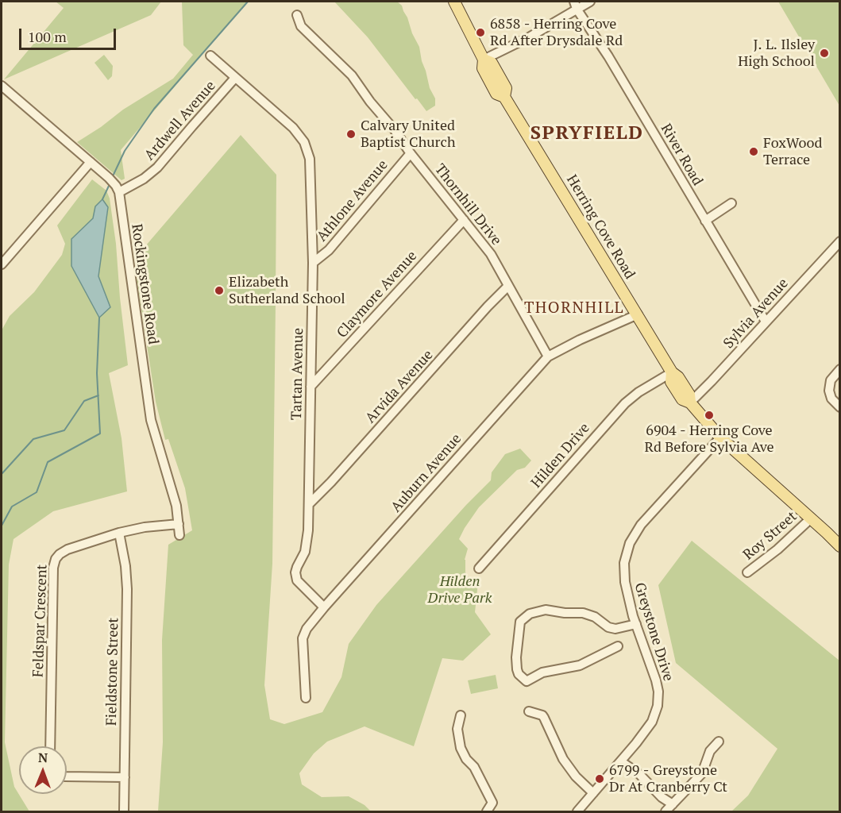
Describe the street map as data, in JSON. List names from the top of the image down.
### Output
{
  "streets": {
    "main road": ["Herring Cove Road"],
    "street": [
      "Ardwell Avenue",
      "River Road",
      "Athlone Avenue",
      "Thornhill Drive",
      "Rockingstone Road",
      "Claymore Avenue",
      "Sylvia Avenue",
      "Tartan Avenue",
      "Arvida Avenue",
      "Hilden Drive",
      "Auburn Avenue",
      "Roy Street",
      "Feldspar Crescent",
      "Greystone Drive",
      "Fieldstone Street"
    ]
  },
  "crossings": [
    ["Ardwell Avenue", "Rockingstone Road"],
    ["Ardwell Avenue", "Tartan Avenue"],
    ["River Road", "Sylvia Avenue"],
    ["Athlone Avenue", "Thornhill Drive"],
    ["Athlone Avenue", "Tartan Avenue"],
    ["Thornhill Drive", "Claymore Avenue"],
    ["Thornhill Drive", "Arvida Avenue"],
    ["Thornhill Drive", "Auburn Avenue"],
    ["Herring Cove Road", "Sylvia Avenue"],
    ["Herring Cove Road", "Hilden Drive"],
    ["Herring Cove Road", "Auburn Avenue"],
    ["Herring Cove Road", "Roy Street"],
    ["Herring Cove Road", "Greystone Drive"],
    ["Rockingstone Road", "Feldspar Crescent"],
    ["Claymore Avenue", "Tartan Avenue"],
    ["Tartan Avenue", "Arvida Avenue"],
    ["Tartan Avenue", "Auburn Avenue"],
    ["Feldspar Crescent", "Fieldstone Street"]
  ],
  "districts": ["SPRYFIELD", "THORNHILL"],
  "parks": ["Hilden Drive Park"],
  "places": [
    "6858 - Herring Cove Rd After Drysdale Rd",
    "J. L. Ilsley High School",
    "Calvary United Baptist Church",
    "FoxWood Terrace",
    "Elizabeth Sutherland School",
    "6904 - Herring Cove Rd Before Sylvia Ave",
    "6799 - Greystone Dr At Cranberry Ct"
  ],
  "scale_bar": "100 m",
  "north": "top"
}
